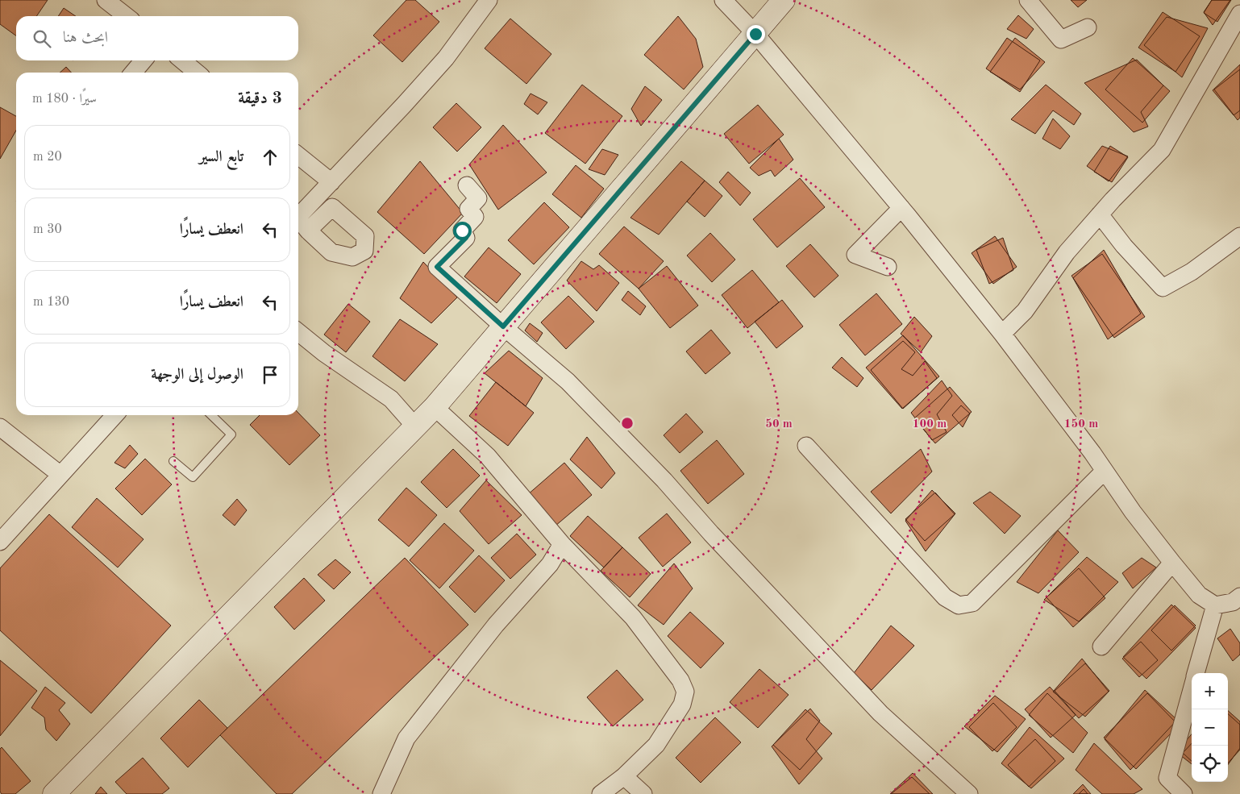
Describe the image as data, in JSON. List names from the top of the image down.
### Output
{
  "page": {
    "search": "ابحث هنا",
    "heading": ["3 دقيقة", "سيرًا · 180 m"],
    "list": [
      ["تابع السير", "20 m"],
      ["انعطف يسارًا", "30 m"],
      ["انعطف يسارًا", "130 m"],
      "الوصول إلى الوجهة"
    ],
    "map_buttons": ["+", "−"]
  },
  "rings": ["50 m", "100 m", "150 m"]
}
